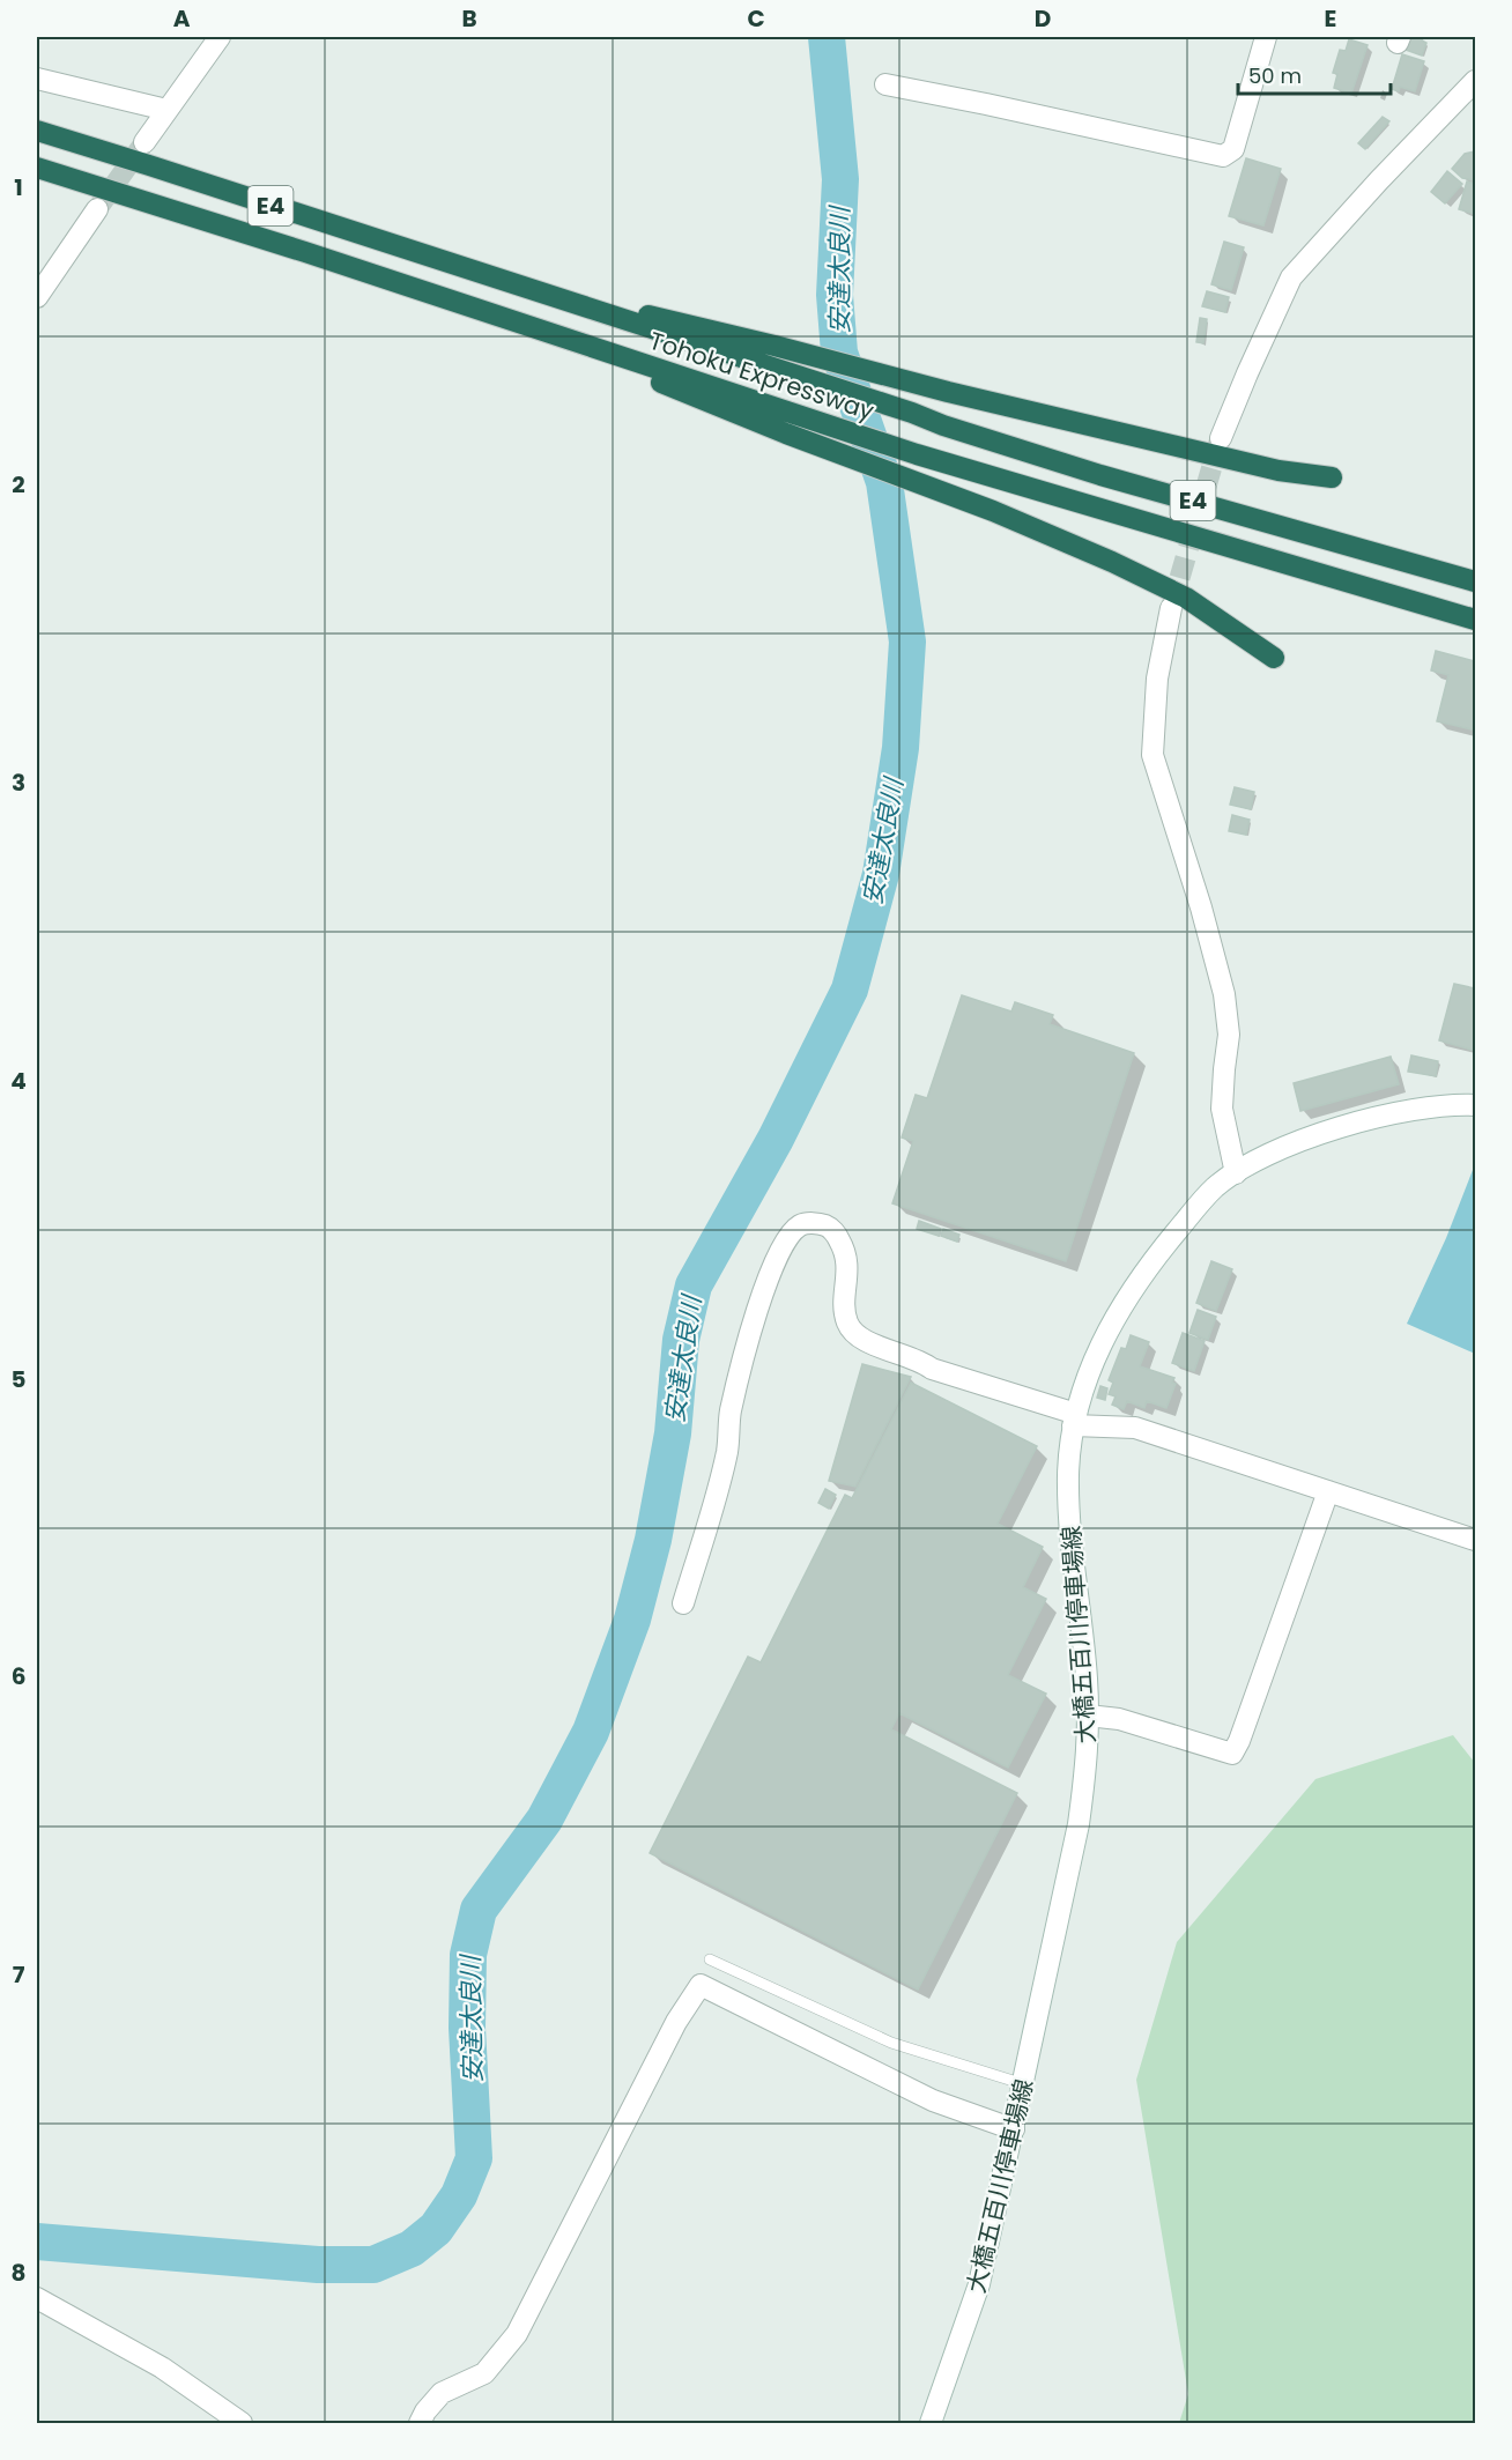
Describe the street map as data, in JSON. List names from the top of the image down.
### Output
{
  "streets": {
    "highway": ["E4", "Tohoku Expressway"],
    "street": ["大橋五百川停車場線"]
  },
  "water": ["安達太良川"],
  "scale_bar": "50 m",
  "grid": {
    "columns": [
      "A",
      "B",
      "C",
      "D",
      "E"
    ],
    "rows": [
      "1",
      "2",
      "3",
      "4",
      "5",
      "6",
      "7",
      "8"
    ]
  }
}
